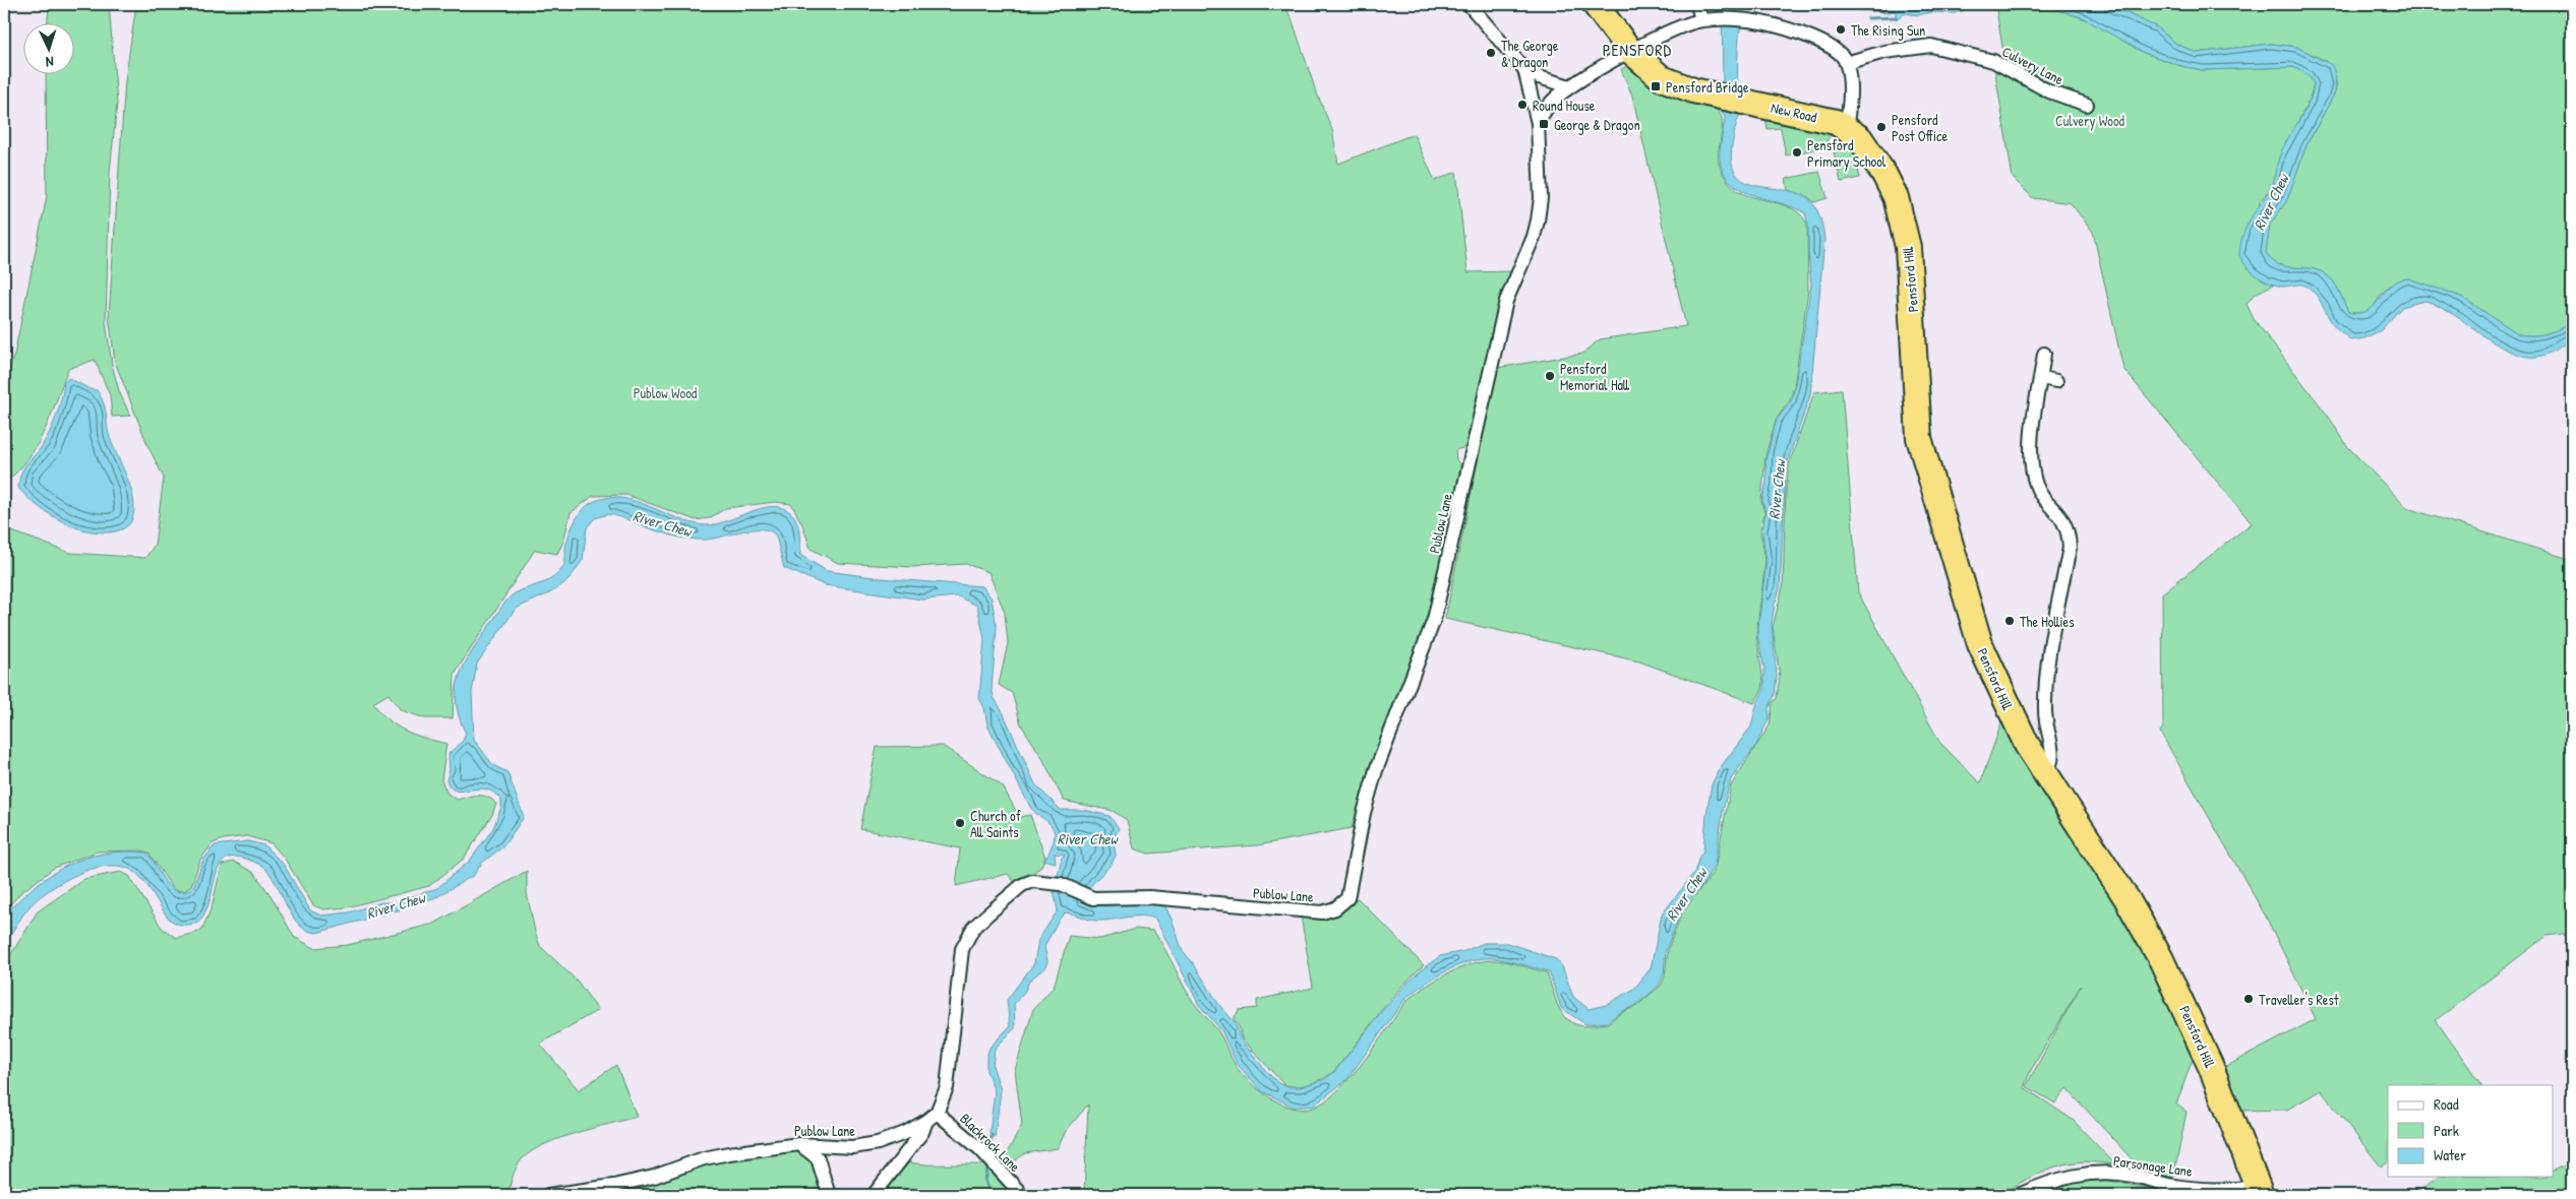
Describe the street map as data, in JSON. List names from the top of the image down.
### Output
{
  "streets": {
    "highway": ["New Road", "Pensford Hill"],
    "street": [
      "Culvery Lane",
      "Publow Lane",
      "Blackrock Lane",
      "Parsonage Lane"
    ]
  },
  "crossings": [
    ["New Road", "Pensford Hill"],
    ["Pensford Hill", "Parsonage Lane"],
    ["Publow Lane", "Blackrock Lane"]
  ],
  "districts": ["PENSFORD"],
  "water": ["River Chew"],
  "parks": ["Culvery Wood", "Publow Wood"],
  "places": {
    "other": [
      "The Rising Sun",
      "The George & Dragon",
      "Round House",
      "Pensford Post Office",
      "Pensford Primary School",
      "Pensford Memorial Hall",
      "The Hollies",
      "Church of All Saints",
      "Traveller's Rest"
    ],
    "transit": ["Pensford Bridge", "George & Dragon"]
  },
  "legend": ["Road", "Park", "Water"],
  "north": "bottom"
}
